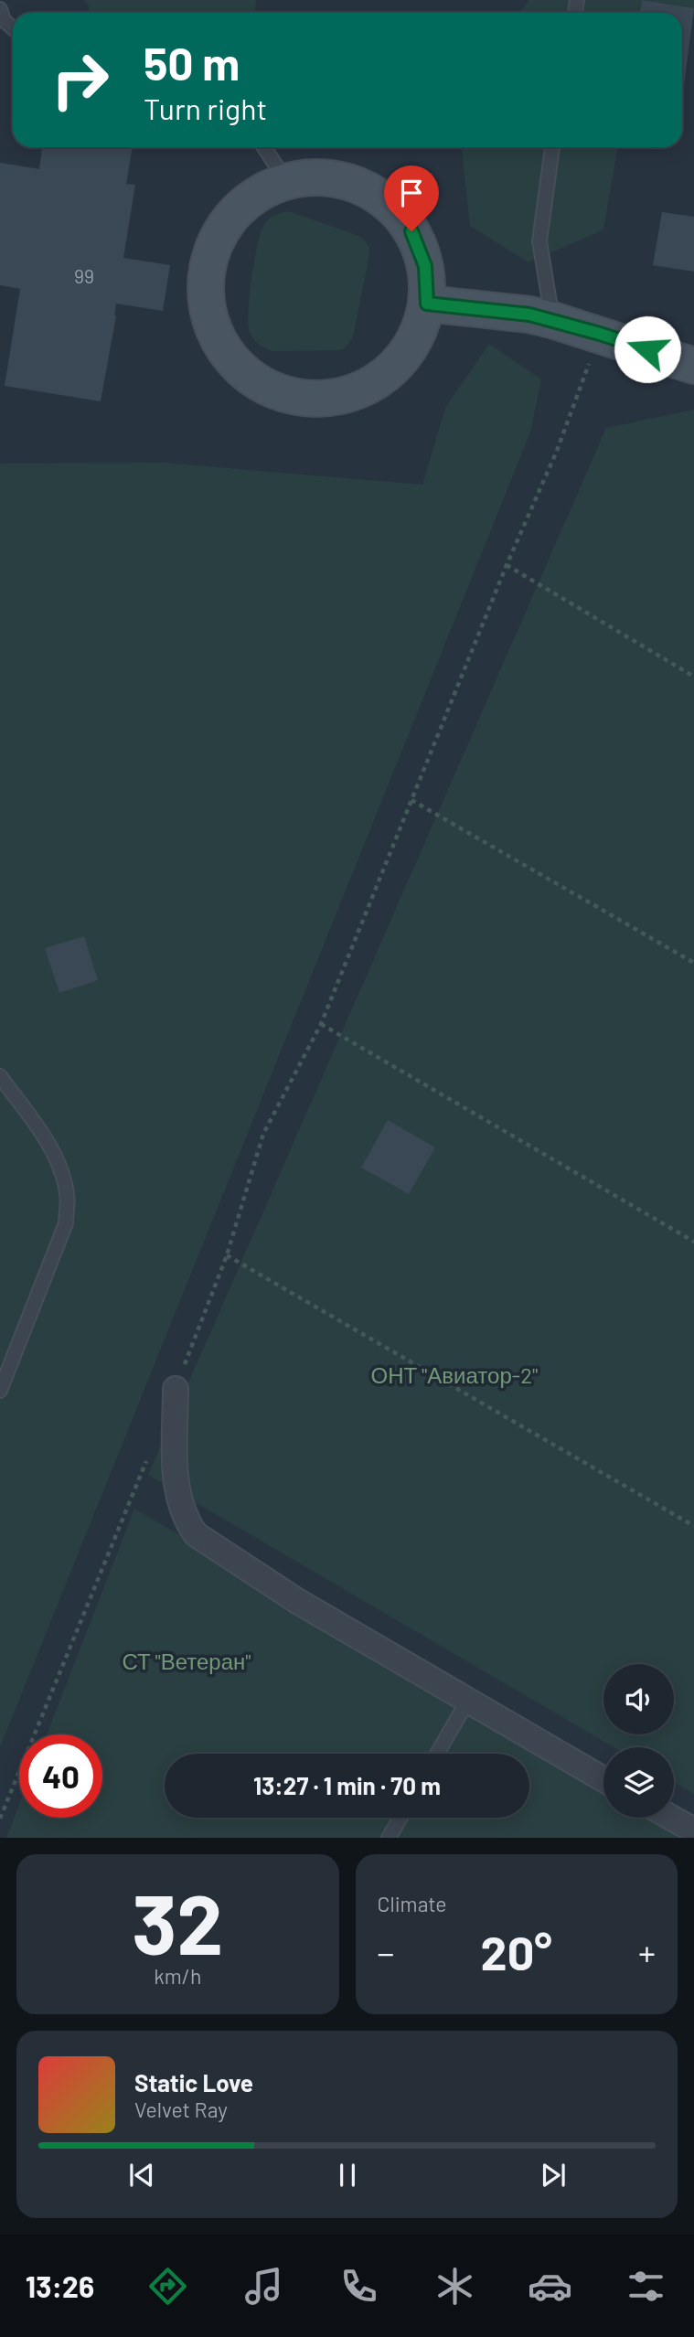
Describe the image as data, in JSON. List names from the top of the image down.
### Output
{
  "parks": ["ОНТ \"Авиатор-2\"", "СТ \"Ветеран\""],
  "house_numbers": ["99"],
  "page": {
    "turn": ["50 m", "Turn right"],
    "limit": "40",
    "trip": "13:27 · 1 min · 70 m",
    "tile": [
      ["32", "km/h"],
      "Climate"
    ],
    "heat": ["−", "20°", "+"],
    "song": ["Static Love", "Velvet Ray"],
    "tabs": "13:26"
  }
}
